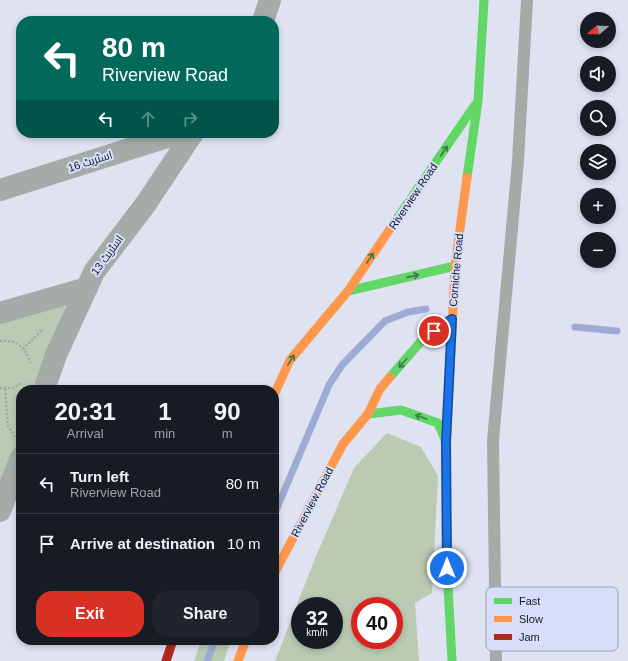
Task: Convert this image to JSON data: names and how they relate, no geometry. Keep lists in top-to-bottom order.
{
  "streets": {
    "street": [
      "اسٹریٹ 16",
      "Riverview Road",
      "اسٹریٹ 13",
      "Corniche Road"
    ]
  },
  "crossings": [
    ["Riverview Road", "Corniche Road"]
  ],
  "legend": ["Fast", "Slow", "Jam"],
  "north": "left",
  "page": {
    "map_buttons": ["+", "−"],
    "turn": ["80 m", "Riverview Road"],
    "eta": [
      "20:31",
      "Arrival",
      "1",
      "min",
      "90",
      "m"
    ],
    "list": [
      {
        "name": "Turn left",
        "note": "Riverview Road",
        "value": "80 m"
      },
      {
        "name": "Arrive at destination",
        "value": "10 m"
      }
    ],
    "buttons": ["Exit", "Share"],
    "speed": "32 km/h",
    "limit": "40"
  }
}
